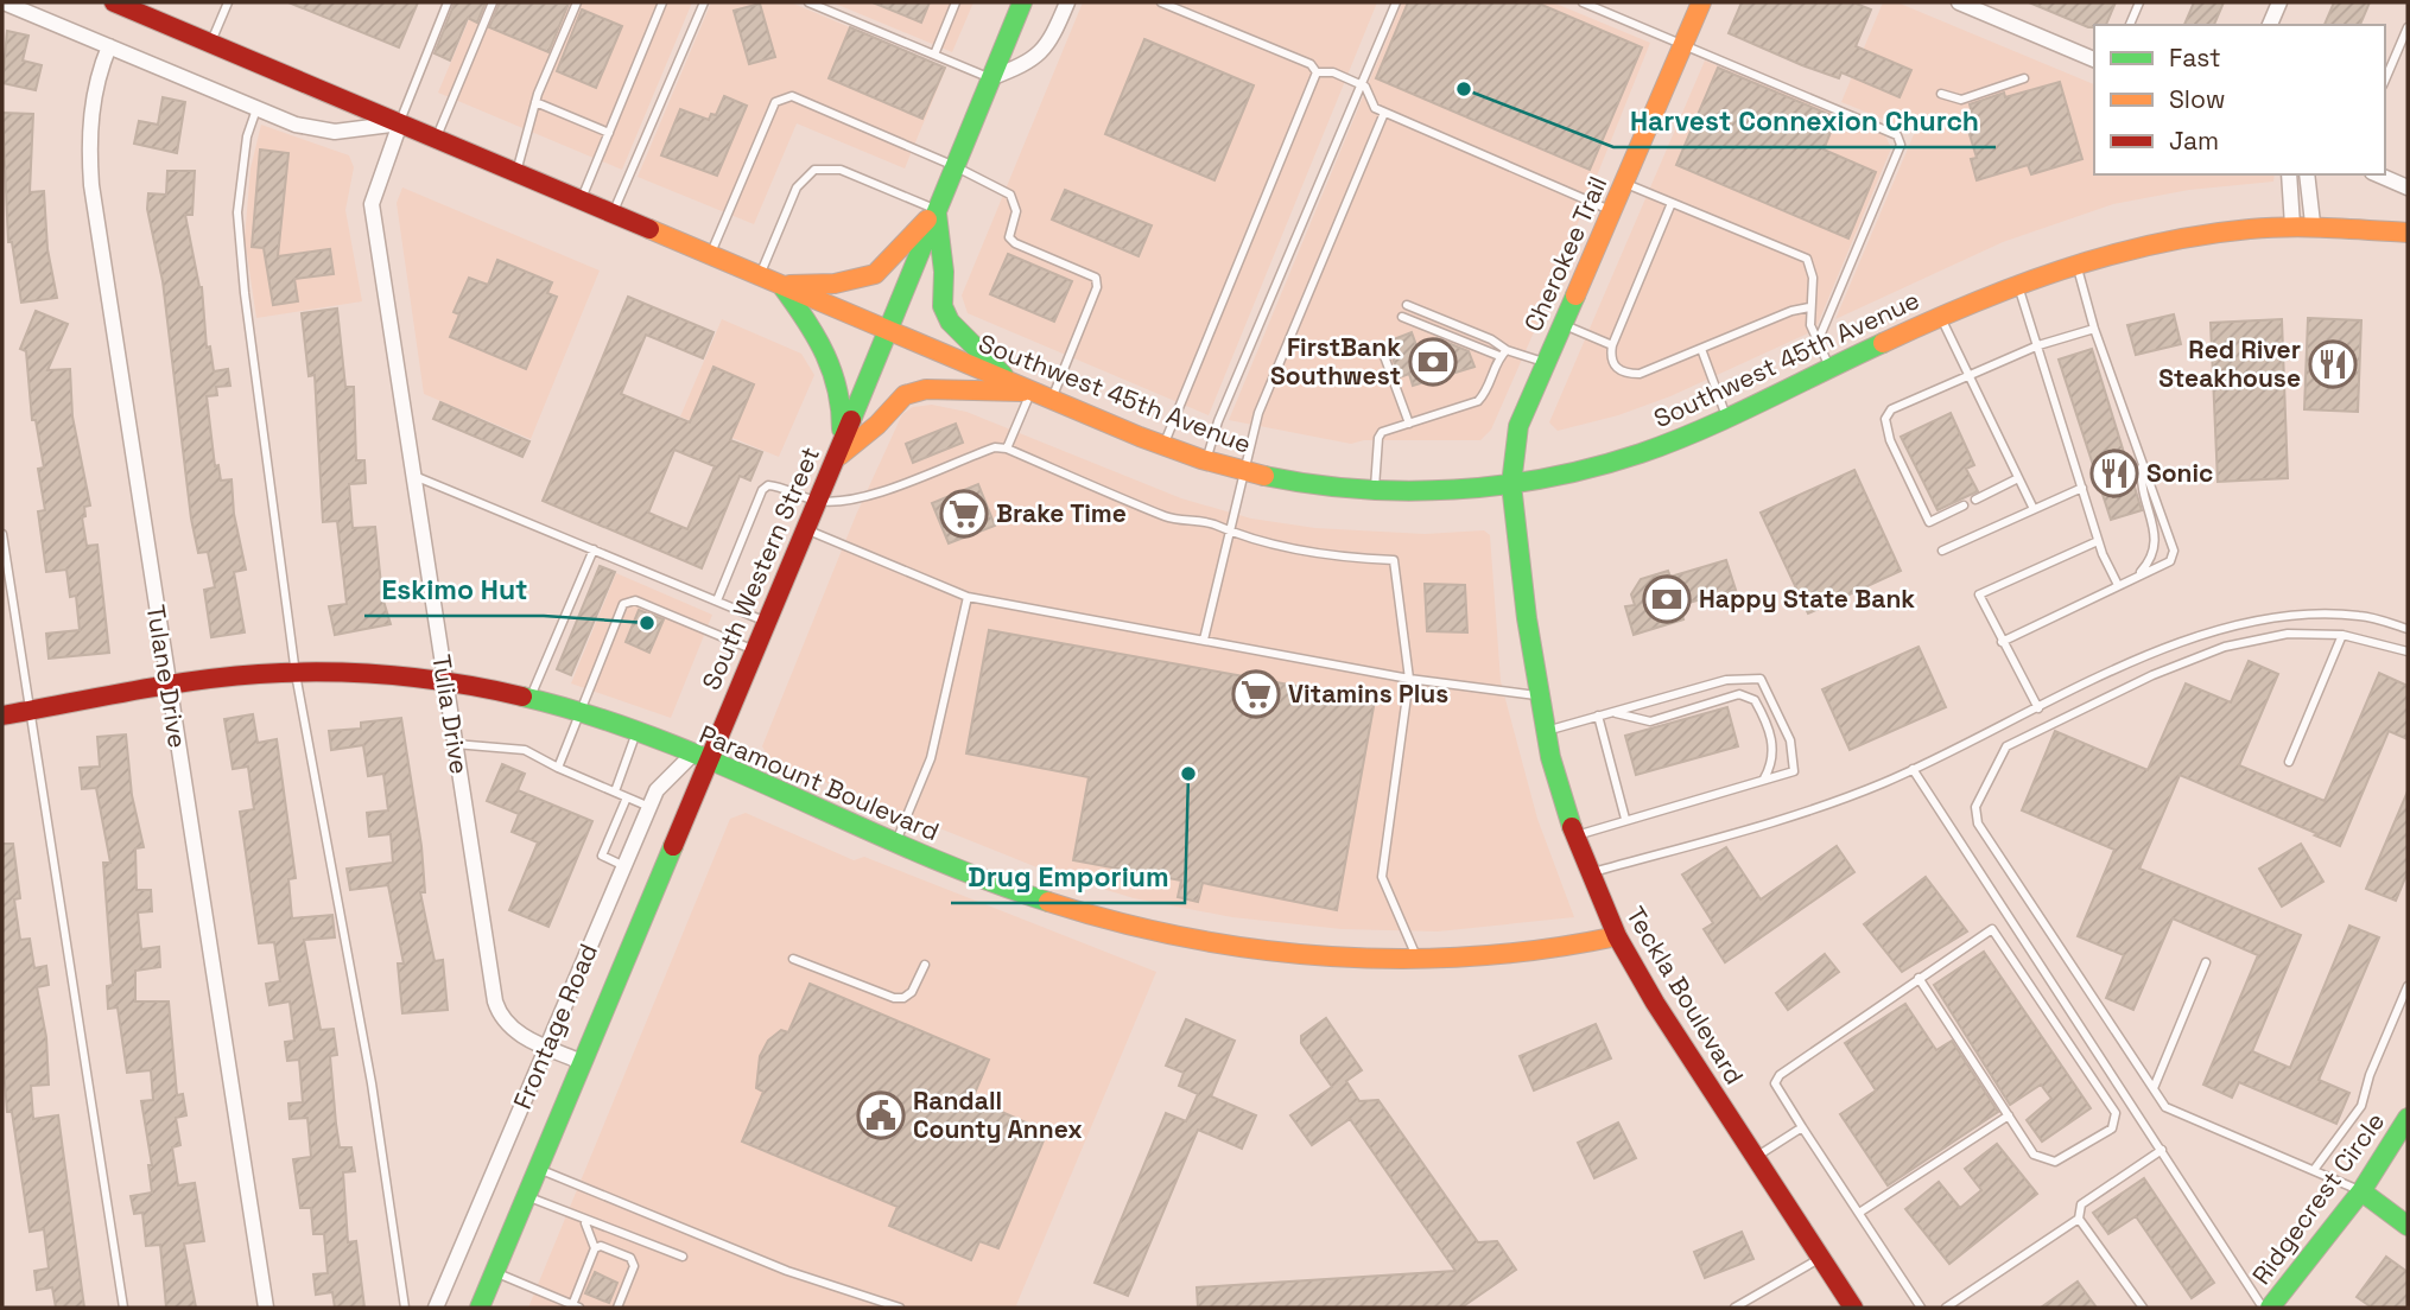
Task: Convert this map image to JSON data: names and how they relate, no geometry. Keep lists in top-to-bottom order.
{
  "streets": {
    "main road": [
      "Cherokee Trail",
      "Southwest 45th Avenue",
      "South Western Street",
      "Paramount Boulevard",
      "Teckla Boulevard",
      "Ridgecrest Circle"
    ],
    "street": ["Tulane Drive", "Tulia Drive", "Frontage Road"]
  },
  "crossings": [
    ["Cherokee Trail", "Southwest 45th Avenue"],
    ["Cherokee Trail", "Teckla Boulevard"],
    ["Southwest 45th Avenue", "South Western Street"],
    ["Southwest 45th Avenue", "Tulia Drive"],
    ["Southwest 45th Avenue", "Teckla Boulevard"],
    ["South Western Street", "Tulia Drive"],
    ["South Western Street", "Paramount Boulevard"],
    ["South Western Street", "Frontage Road"],
    ["Tulane Drive", "Paramount Boulevard"],
    ["Tulia Drive", "Paramount Boulevard"],
    ["Tulia Drive", "Frontage Road"],
    ["Paramount Boulevard", "Teckla Boulevard"],
    ["Paramount Boulevard", "Frontage Road"]
  ],
  "places": {
    "other": ["Harvest Connexion Church", "Eskimo Hut", "Drug Emporium"],
    "bank": ["FirstBank Southwest", "Happy State Bank"],
    "restaurant": ["Red River Steakhouse", "Sonic"],
    "supermarket": ["Brake Time", "Vitamins Plus"],
    "public building": ["Randall County Annex"]
  },
  "legend": ["Fast", "Slow", "Jam"]
}
